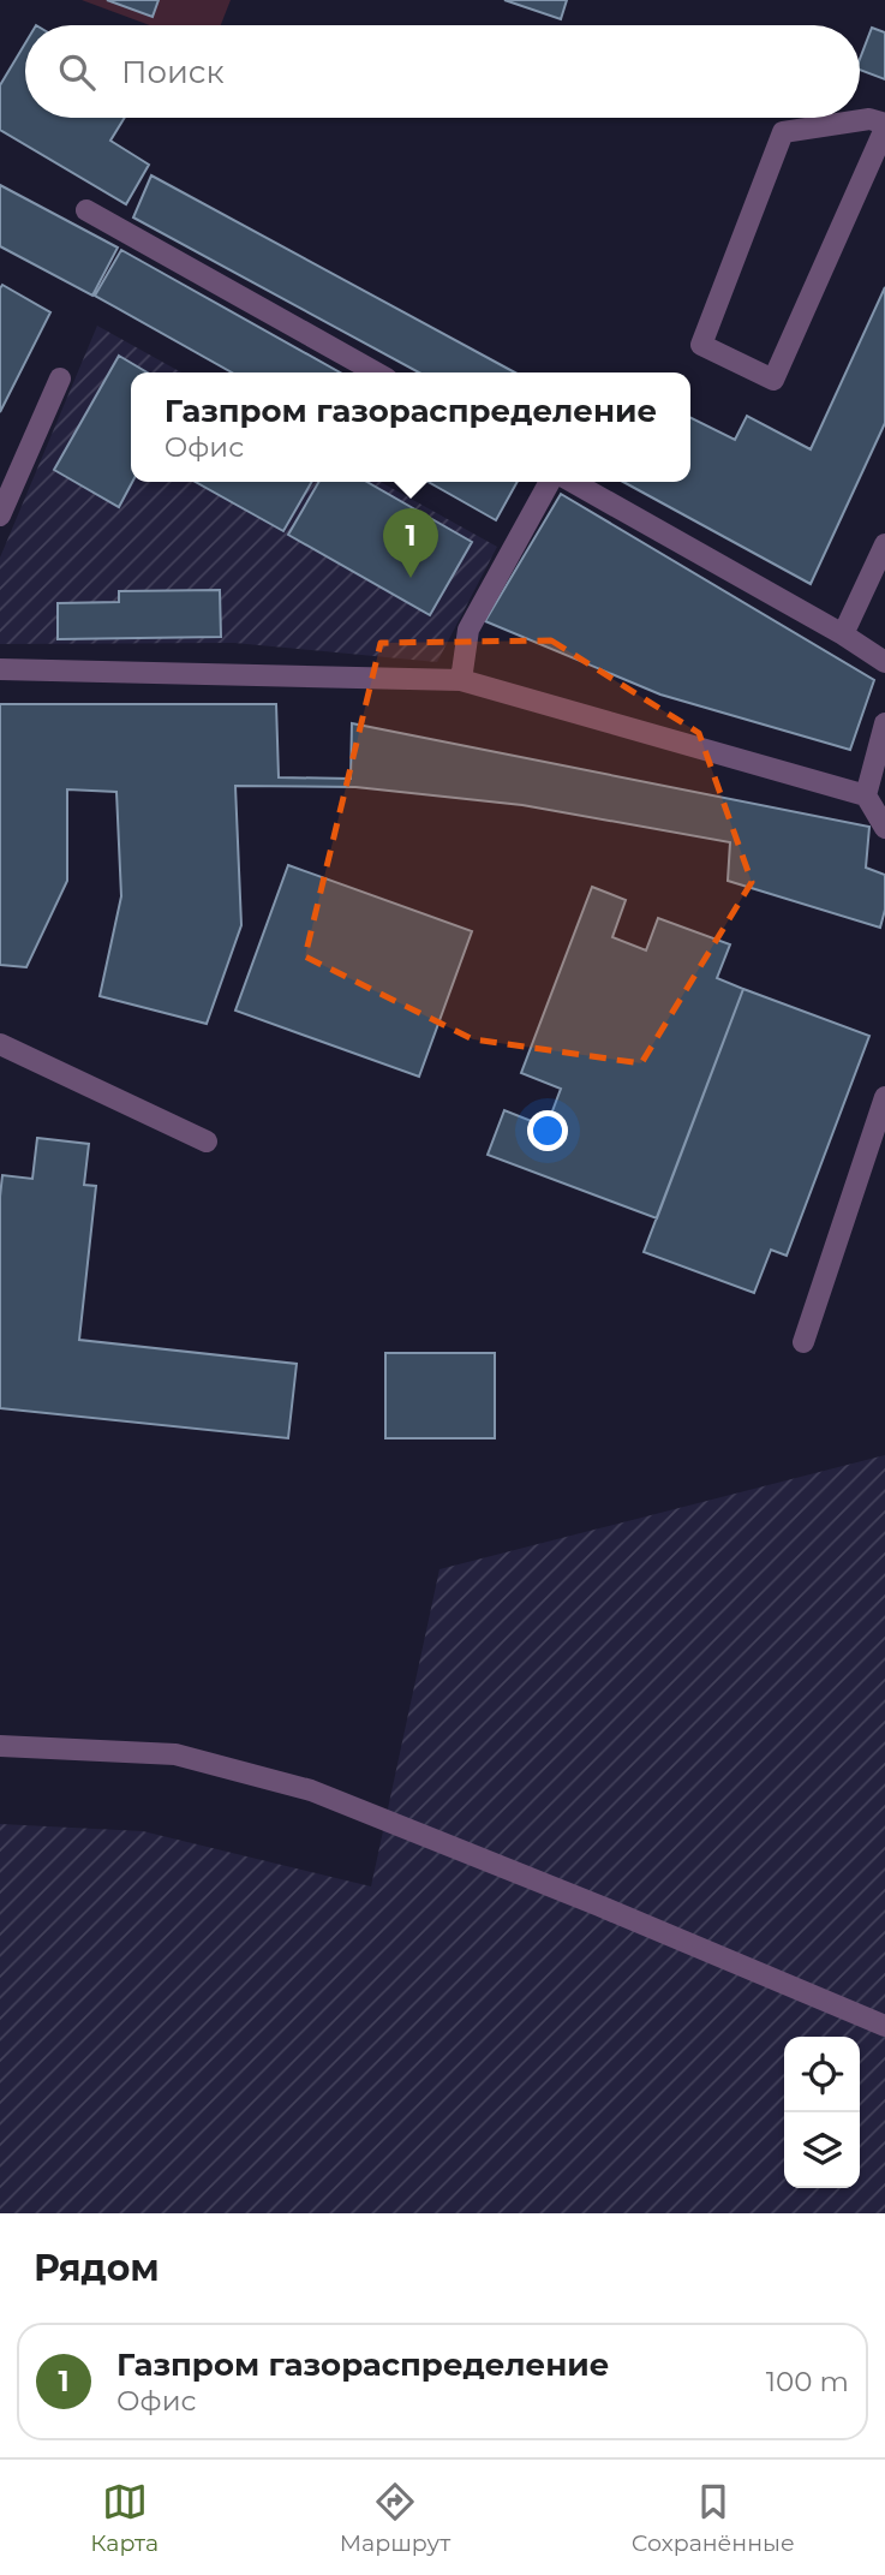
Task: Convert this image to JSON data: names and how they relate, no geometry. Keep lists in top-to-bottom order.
{
  "page": {
    "search": "Поиск",
    "popup": ["Газпром газораспределение", "Офис"],
    "pins": "1",
    "heading": "Рядом",
    "list": [
      {
        "mark": "1",
        "name": "Газпром газораспределение",
        "note": "Офис",
        "value": "100 m"
      }
    ],
    "nav": ["Карта", "Маршрут", "Сохранённые"]
  }
}
